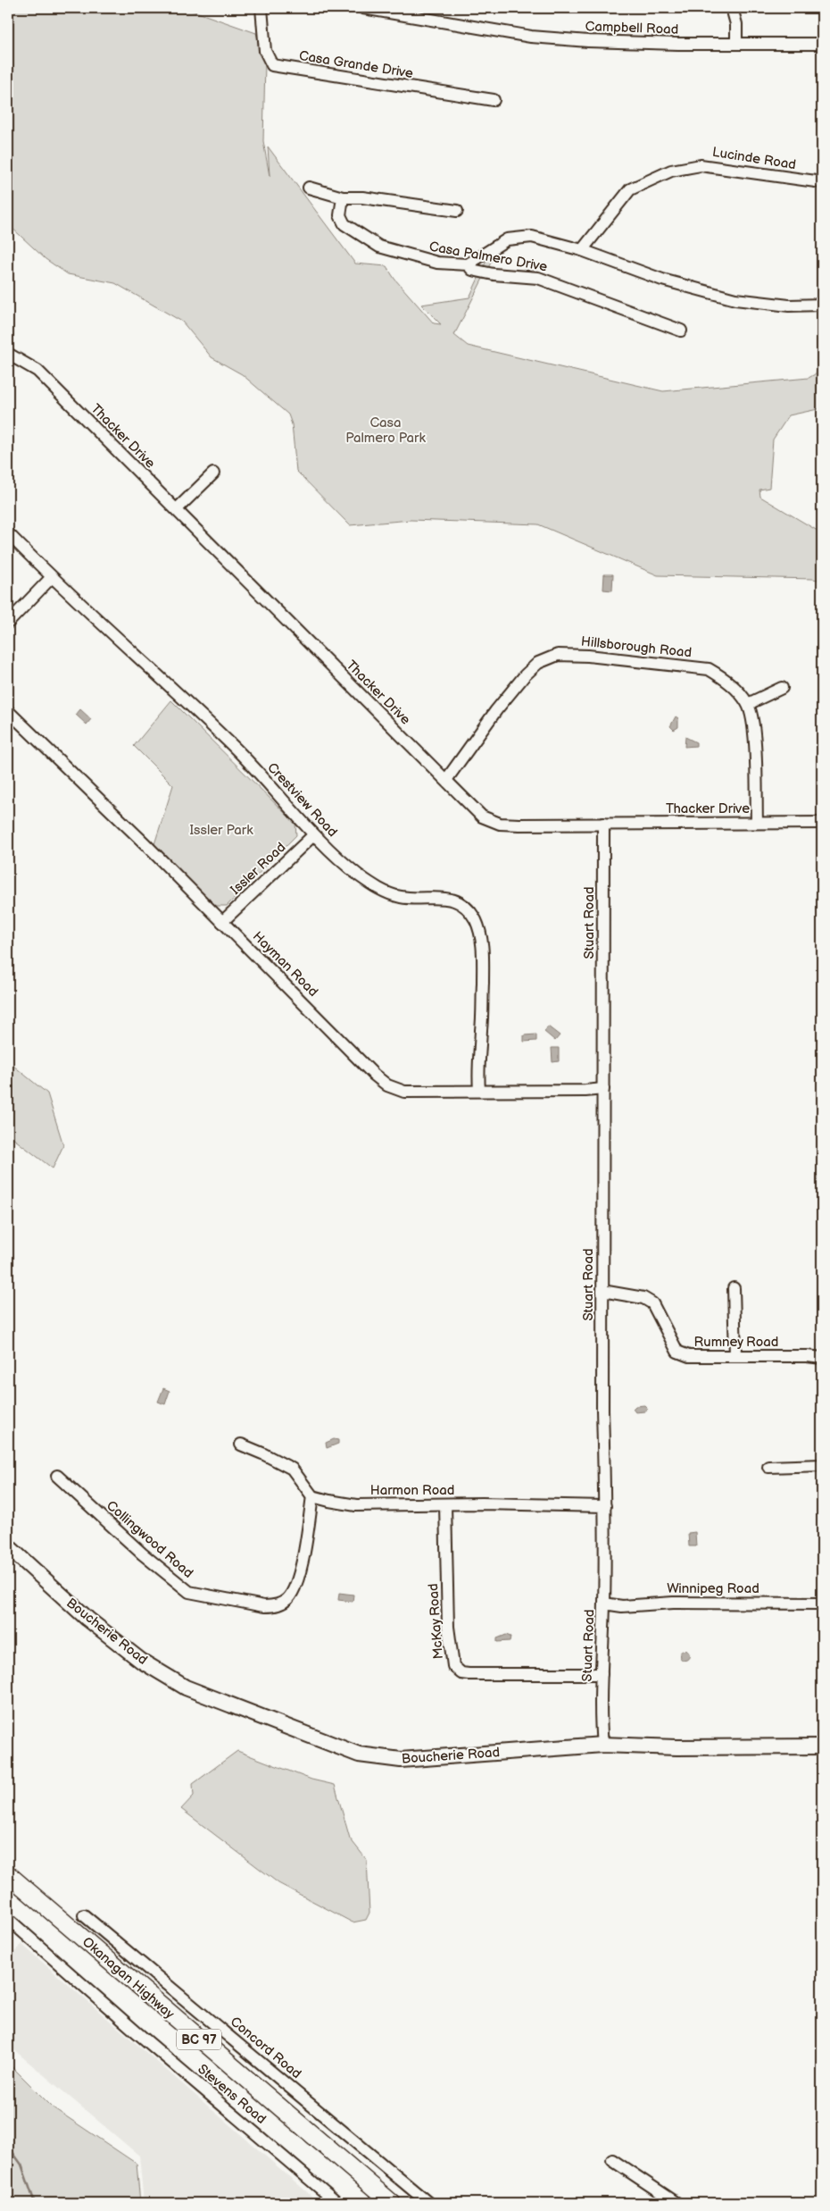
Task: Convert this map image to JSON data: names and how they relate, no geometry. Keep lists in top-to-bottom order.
{
  "streets": {
    "highway": ["Okanagan Highway", "BC 97"],
    "main road": ["Boucherie Road"],
    "street": [
      "Campbell Road",
      "Casa Grande Drive",
      "Lucinde Road",
      "Casa Palmero Drive",
      "Thacker Drive",
      "Hillsborough Road",
      "Crestview Road",
      "Issler Road",
      "Stuart Road",
      "Hayman Road",
      "Rumney Road",
      "Harmon Road",
      "Collingwood Road",
      "Winnipeg Road",
      "McKay Road",
      "Concord Road",
      "Stevens Road"
    ]
  },
  "crossings": [
    ["Lucinde Road", "Casa Palmero Drive"],
    ["Thacker Drive", "Hillsborough Road"],
    ["Thacker Drive", "Stuart Road"],
    ["Crestview Road", "Issler Road"],
    ["Crestview Road", "Hayman Road"],
    ["Issler Road", "Hayman Road"],
    ["Stuart Road", "Hayman Road"],
    ["Stuart Road", "Rumney Road"],
    ["Stuart Road", "Harmon Road"],
    ["Stuart Road", "Winnipeg Road"],
    ["Stuart Road", "McKay Road"],
    ["Stuart Road", "Boucherie Road"],
    ["Harmon Road", "Collingwood Road"],
    ["Harmon Road", "McKay Road"]
  ],
  "parks": ["Casa Palmero Park", "Issler Park"]
}
